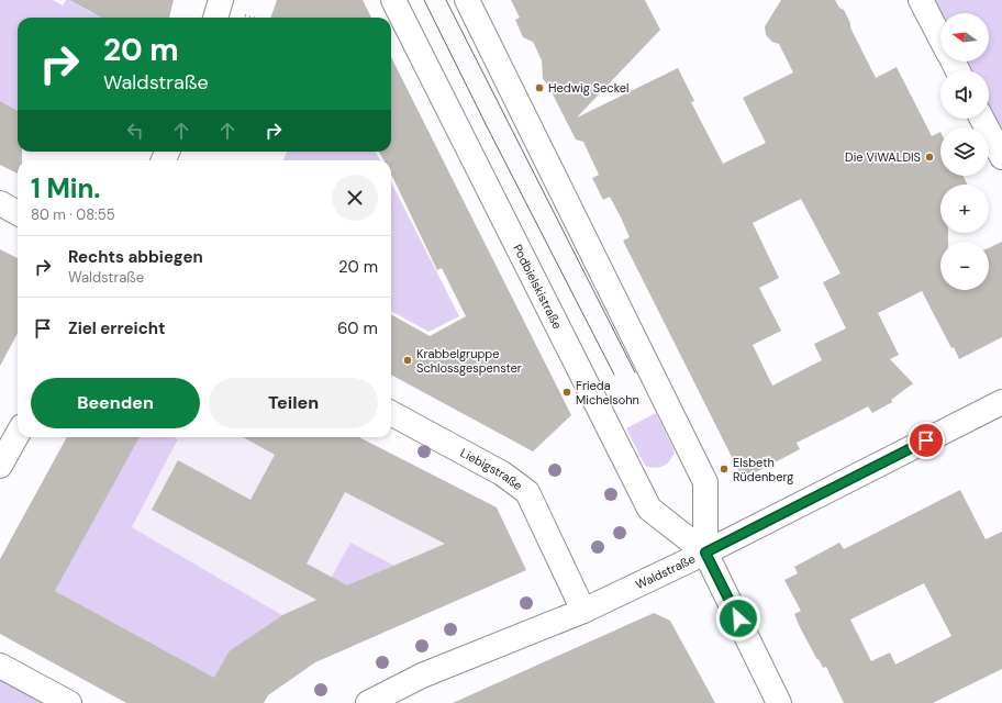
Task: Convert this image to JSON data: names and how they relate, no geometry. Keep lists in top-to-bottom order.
{
  "streets": {
    "main road": ["Podbielskistraße", "Liebigstraße", "Waldstraße"]
  },
  "crossings": [
    ["Podbielskistraße", "Waldstraße"],
    ["Liebigstraße", "Waldstraße"]
  ],
  "places": [
    "Hedwig Seckel",
    "Die ViWALDIS",
    "Krabbelgruppe Schlossgespenster",
    "Frieda Michelsohn",
    "Elsbeth Rüdenberg"
  ],
  "north": "left",
  "page": {
    "map_buttons": ["+", "−"],
    "turn": ["20 m", "Waldstraße"],
    "heading": ["1 Min.", "80 m · 08:55"],
    "list": [
      {
        "name": "Rechts abbiegen",
        "note": "Waldstraße",
        "value": "20 m"
      },
      {
        "name": "Ziel erreicht",
        "value": "60 m"
      }
    ],
    "buttons": ["Beenden", "Teilen"]
  }
}
